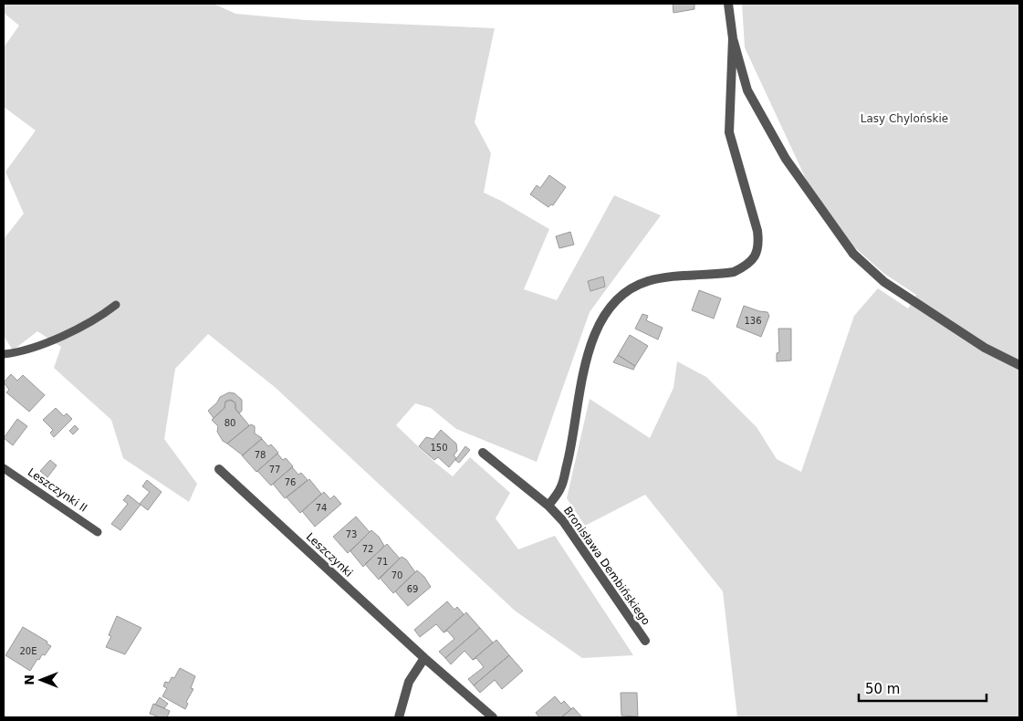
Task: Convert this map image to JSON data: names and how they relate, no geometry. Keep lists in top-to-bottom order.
{
  "streets": {
    "street": ["Leszczynki", "Bronisława Dembińskiego"],
    "lane": ["Leszczynki II"]
  },
  "parks": ["Lasy Chylońskie"],
  "house_numbers": [
    "136",
    "80",
    "150",
    "78",
    "77",
    "76",
    "74",
    "73",
    "72",
    "71",
    "70",
    "69",
    "20E"
  ],
  "scale_bar": "50 m",
  "north": "left"
}
